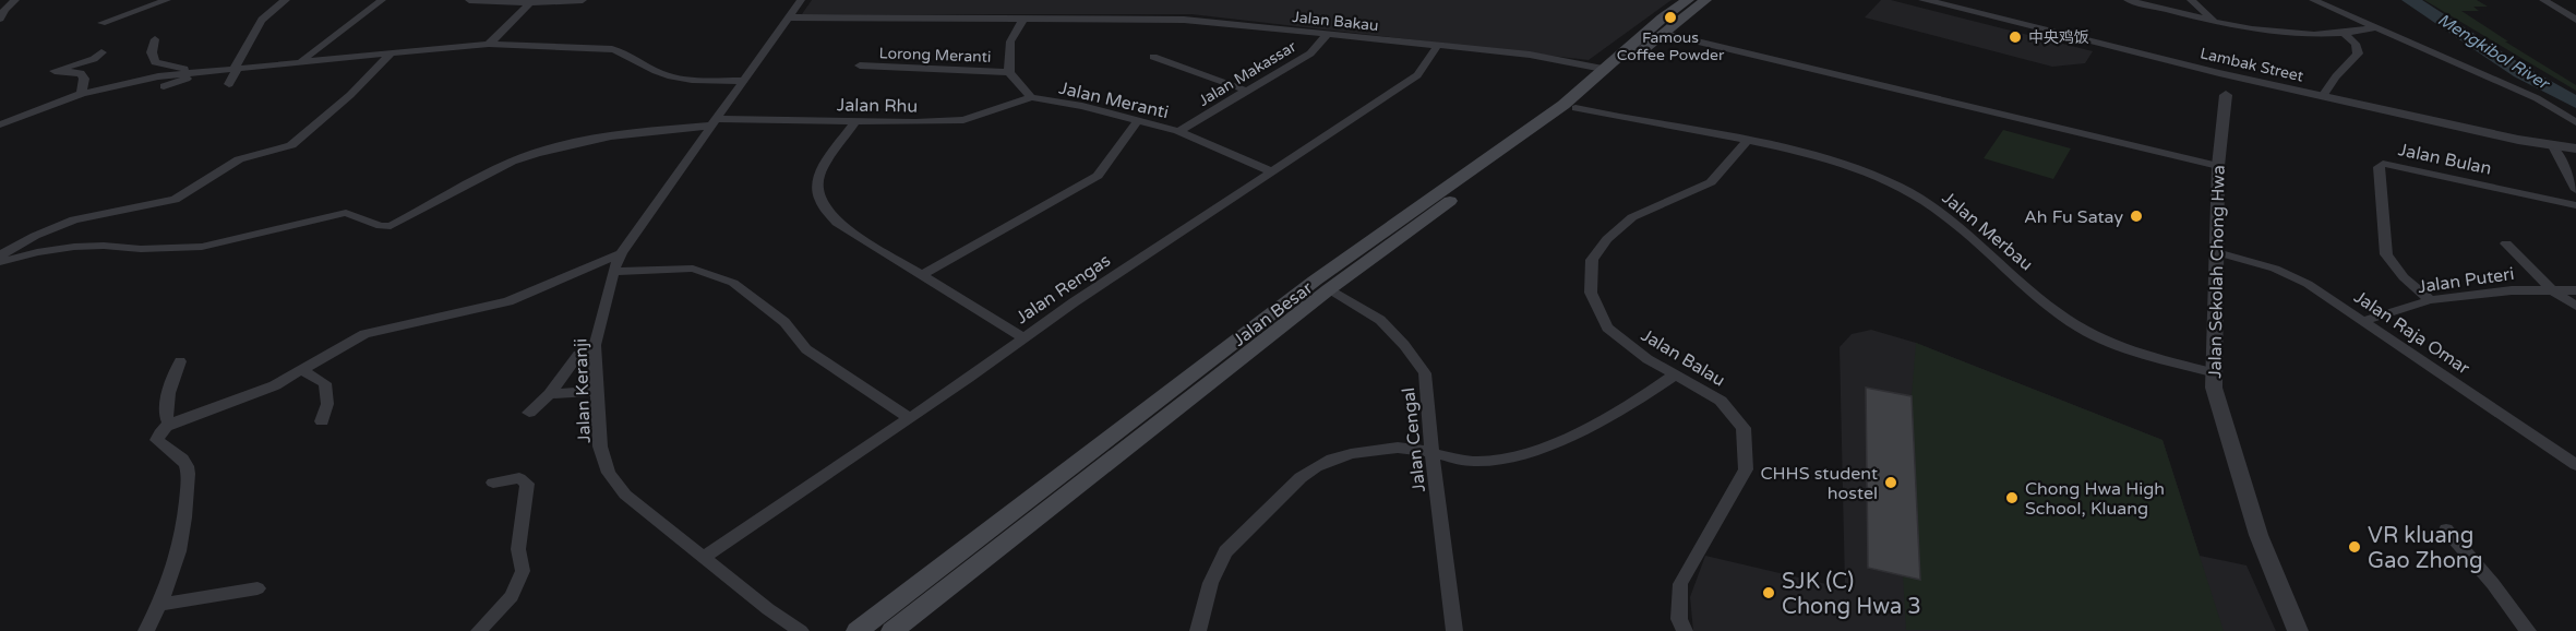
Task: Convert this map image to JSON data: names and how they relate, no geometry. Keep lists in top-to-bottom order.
{
  "streets": {
    "main road": ["Jalan Besar"],
    "street": [
      "Jalan Bakau",
      "Lorong Meranti",
      "Lambak Street",
      "Jalan Makassar",
      "Jalan Meranti",
      "Jalan Rhu",
      "Jalan Bulan",
      "Jalan Merbau",
      "Jalan Sekolah Chong Hwa",
      "Jalan Puteri",
      "Jalan Rengas",
      "Jalan Raja Omar",
      "Jalan Balau",
      "Jalan Keranji",
      "Jalan Cengal"
    ]
  },
  "crossings": [
    ["Jalan Bakau", "Jalan Makassar"],
    ["Jalan Bakau", "Jalan Rengas"],
    ["Jalan Bakau", "Jalan Besar"],
    ["Jalan Bakau", "Jalan Keranji"],
    ["Lorong Meranti", "Jalan Meranti"],
    ["Lambak Street", "Jalan Sekolah Chong Hwa"],
    ["Jalan Makassar", "Jalan Meranti"],
    ["Jalan Meranti", "Jalan Rhu"],
    ["Jalan Meranti", "Jalan Rengas"],
    ["Jalan Rhu", "Jalan Keranji"],
    ["Jalan Bulan", "Jalan Puteri"],
    ["Jalan Merbau", "Jalan Sekolah Chong Hwa"],
    ["Jalan Merbau", "Jalan Besar"],
    ["Jalan Merbau", "Jalan Balau"],
    ["Jalan Sekolah Chong Hwa", "Jalan Raja Omar"],
    ["Jalan Puteri", "Jalan Raja Omar"],
    ["Jalan Rengas", "Jalan Keranji"],
    ["Jalan Besar", "Jalan Cengal"]
  ],
  "water": ["Mengkibol River"],
  "places": [
    "Famous Coffee Powder",
    "中央鸡饭",
    "Ah Fu Satay",
    "CHHS student hostel",
    "Chong Hwa High School, Kluang",
    "VR kluang Gao Zhong",
    "SJK (C) Chong Hwa 3"
  ]
}
